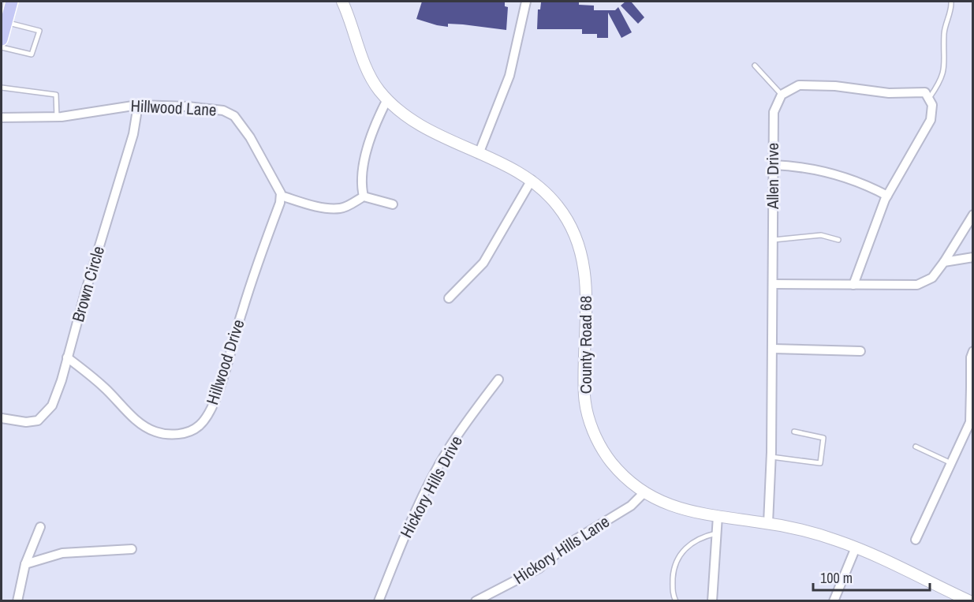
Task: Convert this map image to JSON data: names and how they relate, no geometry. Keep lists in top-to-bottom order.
{
  "streets": {
    "street": [
      "Hillwood Lane",
      "Allen Drive",
      "Brown Circle",
      "County Road 68",
      "Hillwood Drive",
      "Hickory Hills Drive",
      "Hickory Hills Lane"
    ]
  },
  "crossings": [
    ["Hillwood Lane", "Brown Circle"],
    ["Hillwood Lane", "Hillwood Drive"],
    ["Allen Drive", "County Road 68"],
    ["Brown Circle", "Hillwood Drive"],
    ["County Road 68", "Hickory Hills Lane"]
  ],
  "scale_bar": "100 m"
}
